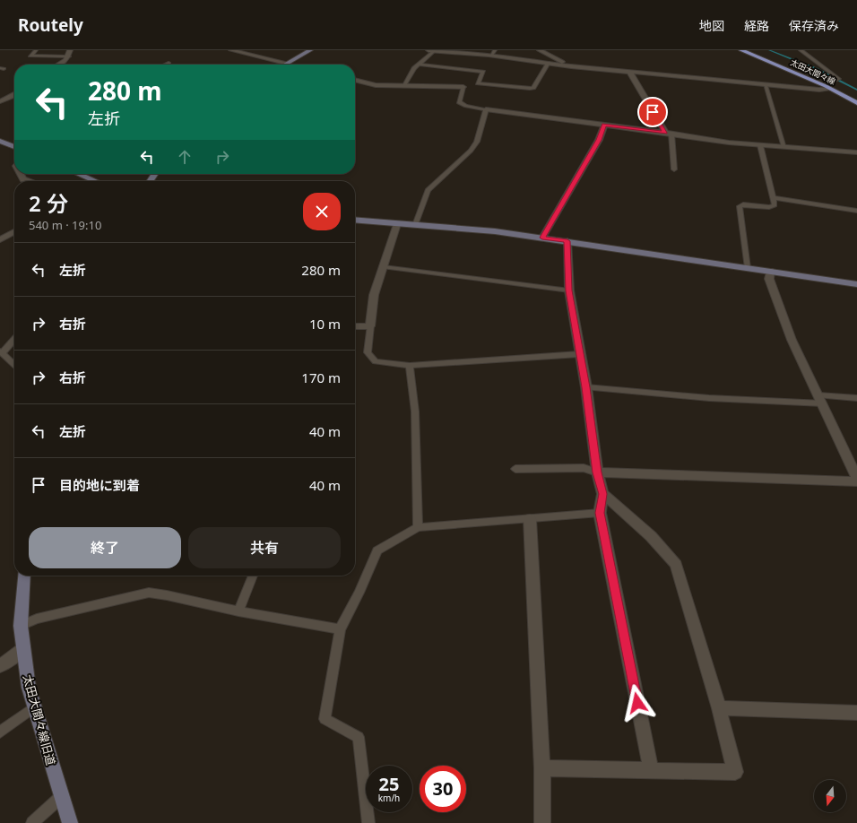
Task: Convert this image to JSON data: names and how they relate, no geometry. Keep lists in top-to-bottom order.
{
  "streets": {
    "main road": ["太田大間々線"],
    "street": ["太田大間々線旧道"]
  },
  "north": "bottom",
  "page": {
    "header": "Routely",
    "nav": ["地図", "経路", "保存済み"],
    "turn": ["280 m", "左折"],
    "heading": ["2 分", "540 m · 19:10"],
    "list": [
      {
        "name": "左折",
        "value": "280 m"
      },
      {
        "name": "右折",
        "value": "10 m"
      },
      {
        "name": "右折",
        "value": "170 m"
      },
      {
        "name": "左折",
        "value": "40 m"
      },
      {
        "name": "目的地に到着",
        "value": "40 m"
      }
    ],
    "buttons": ["終了", "共有"],
    "speed": "25 km/h",
    "limit": "30"
  }
}
